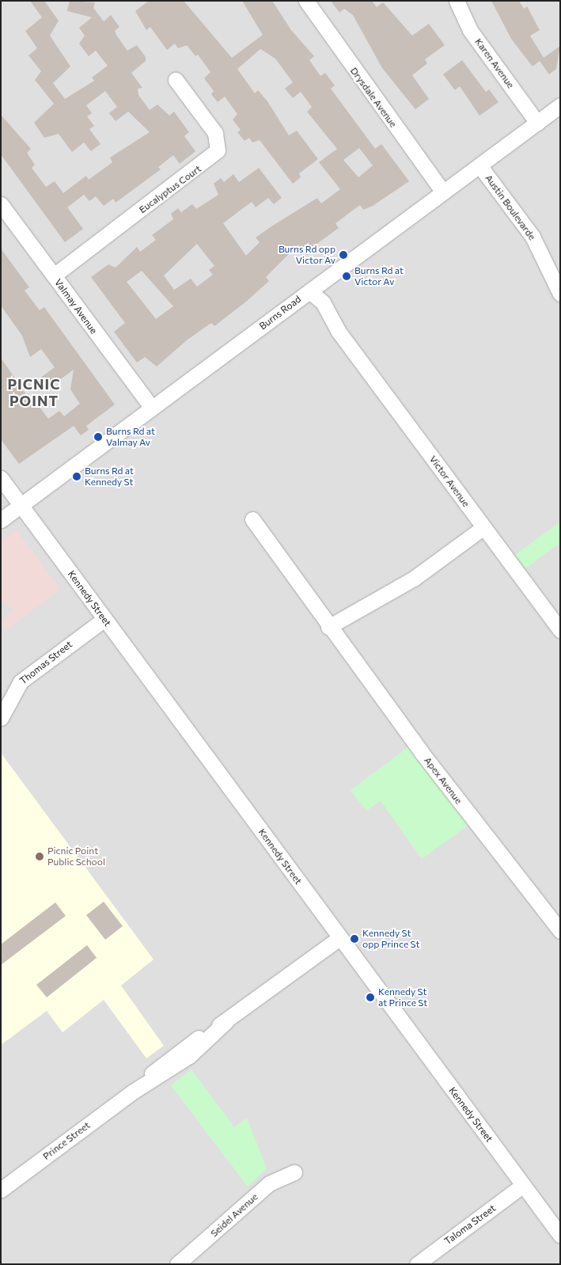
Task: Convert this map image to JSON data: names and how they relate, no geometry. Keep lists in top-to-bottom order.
{
  "streets": {
    "street": [
      "Karen Avenue",
      "Drysdale Avenue",
      "Eucalyptus Court",
      "Austin Boulevarde",
      "Valmay Avenue",
      "Burns Road",
      "Victor Avenue",
      "Kennedy Street",
      "Thomas Street",
      "Apex Avenue",
      "Prince Street",
      "Seidel Avenue",
      "Taloma Street"
    ]
  },
  "crossings": [
    ["Karen Avenue", "Burns Road"],
    ["Drysdale Avenue", "Burns Road"],
    ["Eucalyptus Court", "Valmay Avenue"],
    ["Austin Boulevarde", "Burns Road"],
    ["Valmay Avenue", "Burns Road"],
    ["Burns Road", "Victor Avenue"],
    ["Burns Road", "Kennedy Street"],
    ["Kennedy Street", "Thomas Street"],
    ["Kennedy Street", "Prince Street"],
    ["Kennedy Street", "Taloma Street"]
  ],
  "districts": ["PICNIC POINT"],
  "places": [
    "Burns Rd opp Victor Av",
    "Burns Rd at Victor Av",
    "Burns Rd at Valmay Av",
    "Burns Rd at Kennedy St",
    "Picnic Point Public School",
    "Kennedy St opp Prince St",
    "Kennedy St at Prince St"
  ]
}
